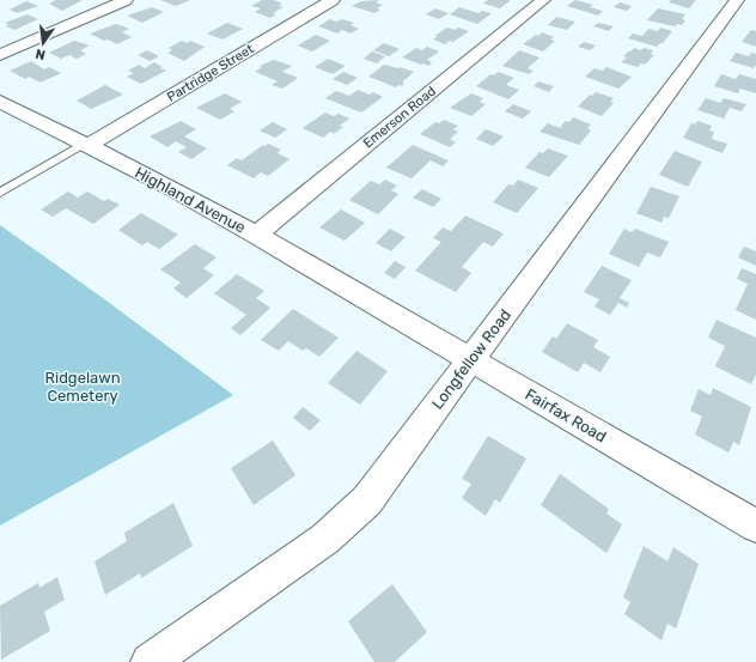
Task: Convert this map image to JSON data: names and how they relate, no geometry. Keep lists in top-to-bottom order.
{
  "streets": {
    "street": [
      "Partridge Street",
      "Emerson Road",
      "Highland Avenue",
      "Longfellow Road",
      "Fairfax Road"
    ]
  },
  "crossings": [
    ["Partridge Street", "Highland Avenue"],
    ["Emerson Road", "Highland Avenue"],
    ["Highland Avenue", "Fairfax Road"],
    ["Longfellow Road", "Fairfax Road"]
  ],
  "parks": ["Ridgelawn Cemetery"],
  "north": "bottom"
}
